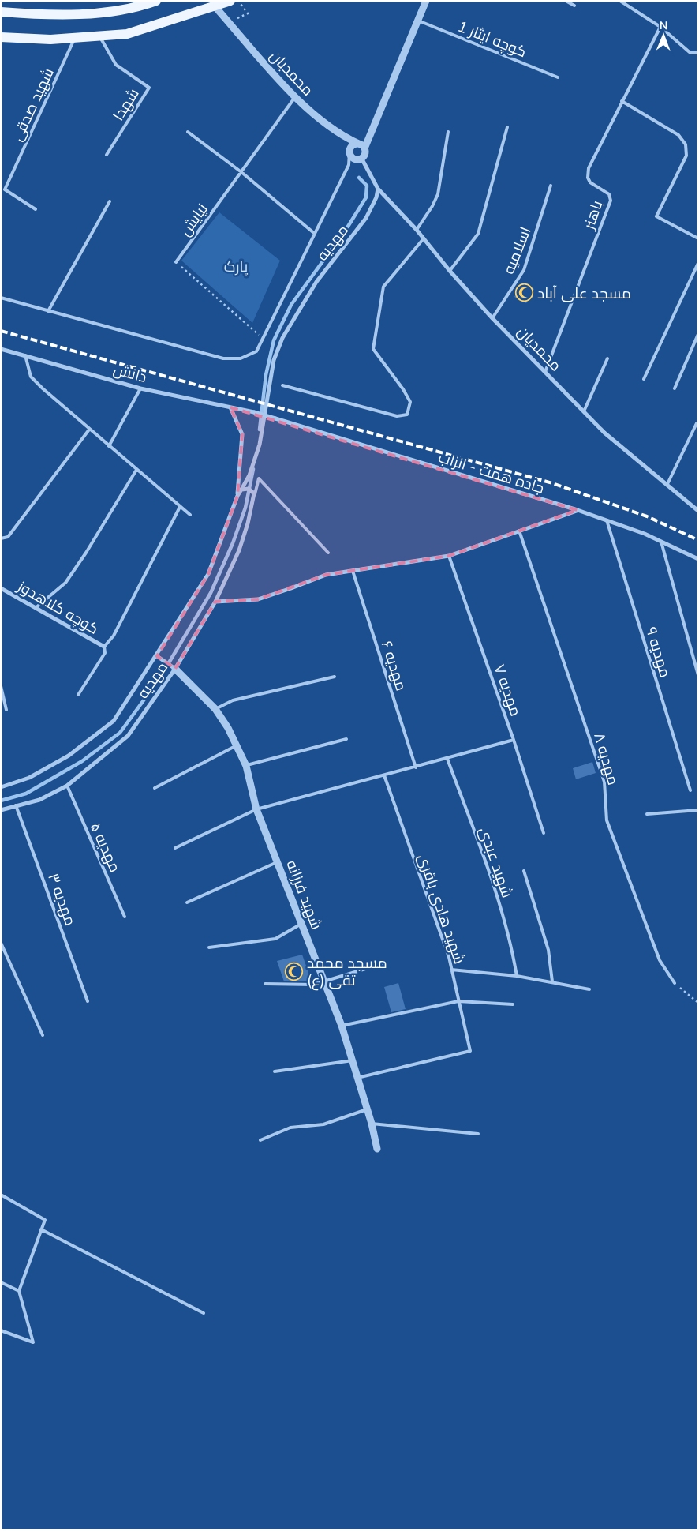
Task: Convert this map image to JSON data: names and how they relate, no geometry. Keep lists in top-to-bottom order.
{
  "streets": {
    "street": [
      "محمدیان",
      "مهدیه",
      "دانش",
      "جاده همت - انزاب",
      "کوچه کلاهدوز",
      "شهید فرزانه"
    ],
    "lane": [
      "کوچه ایثار 1",
      "شهید صدقی",
      "شهدا",
      "باهنر",
      "نیایش",
      "اسلاميه",
      "مهدیه ۹",
      "مهدیه ۶",
      "مهدیه ۷",
      "مهدیه ۸",
      "مهدیه ۵",
      "شهید عبدی",
      "مهدیه ۳",
      "شهید هادی باقری"
    ]
  },
  "crossings": [
    ["محمدیان", "باهنر"],
    ["محمدیان", "نیایش"],
    ["محمدیان", "مهدیه"],
    ["محمدیان", "اسلاميه"],
    ["مهدیه", "مهدیه ۵"],
    ["مهدیه", "شهید فرزانه"],
    ["مهدیه", "مهدیه ۳"],
    ["دانش", "جاده همت - انزاب"],
    ["جاده همت - انزاب", "مهدیه ۹"],
    ["شهید فرزانه", "شهید هادی باقری"]
  ],
  "parks": ["پارک"],
  "places": {
    "mosque": ["مسجد علی آباد", "مسجد محمد تقی (ع)"]
  },
  "north": "top"
}
